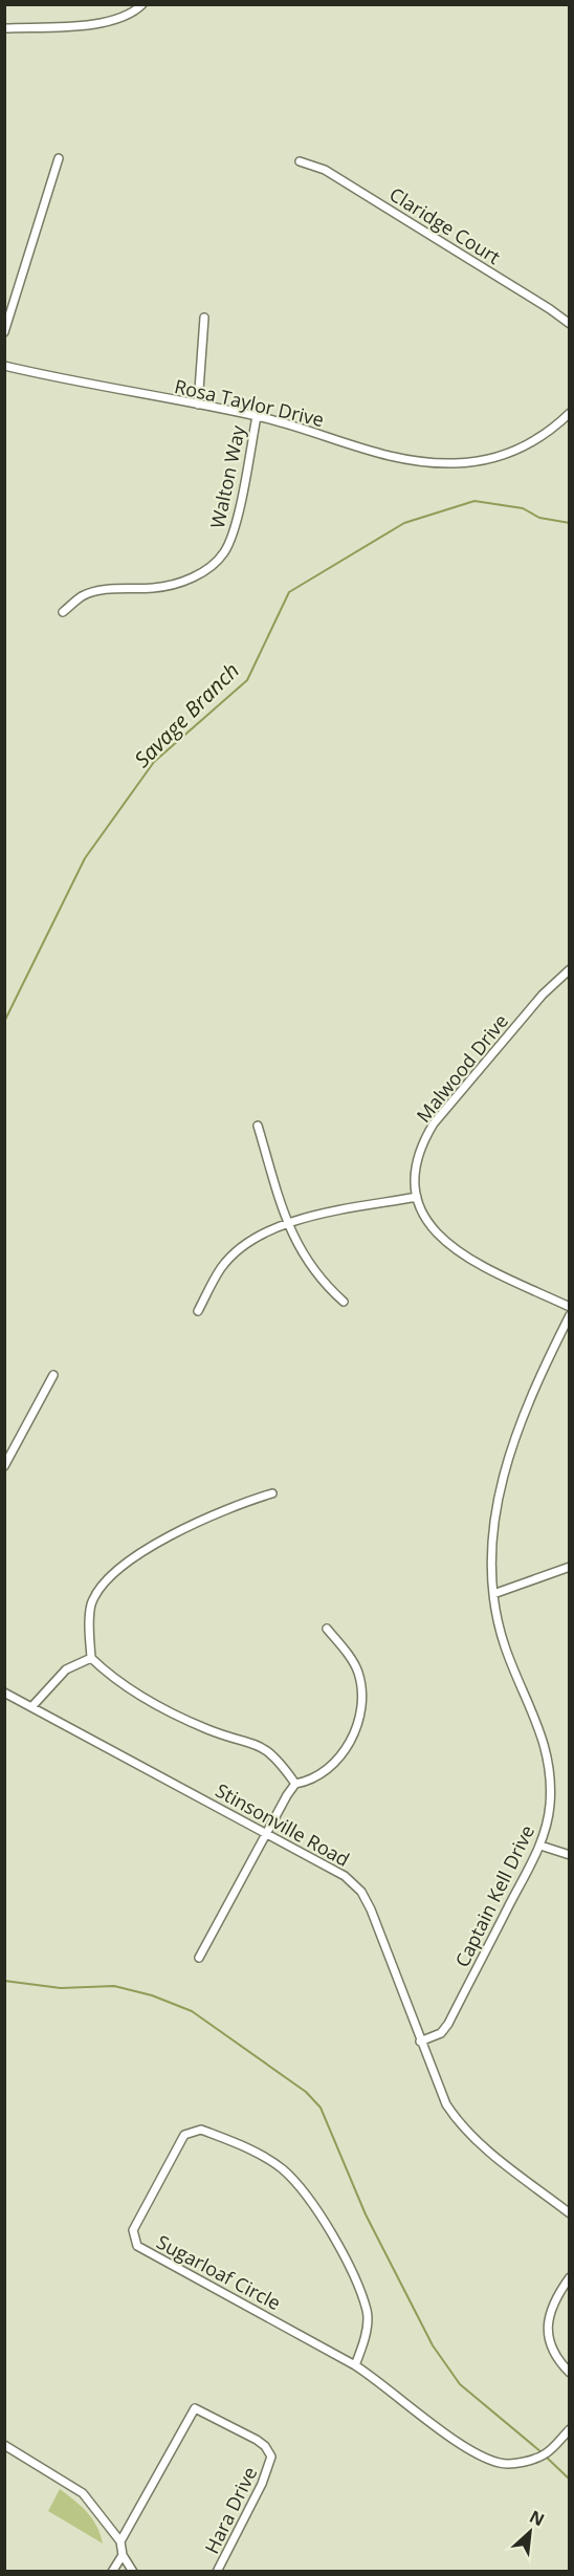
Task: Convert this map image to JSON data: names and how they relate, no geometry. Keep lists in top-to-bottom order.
{
  "streets": {
    "street": [
      "Claridge Court",
      "Rosa Taylor Drive",
      "Walton Way",
      "Malwood Drive",
      "Stinsonville Road",
      "Captain Kell Drive",
      "Sugarloaf Circle",
      "Hara Drive"
    ]
  },
  "crossings": [
    ["Rosa Taylor Drive", "Walton Way"],
    ["Stinsonville Road", "Captain Kell Drive"]
  ],
  "water": ["Savage Branch"],
  "north": "top right"
}
